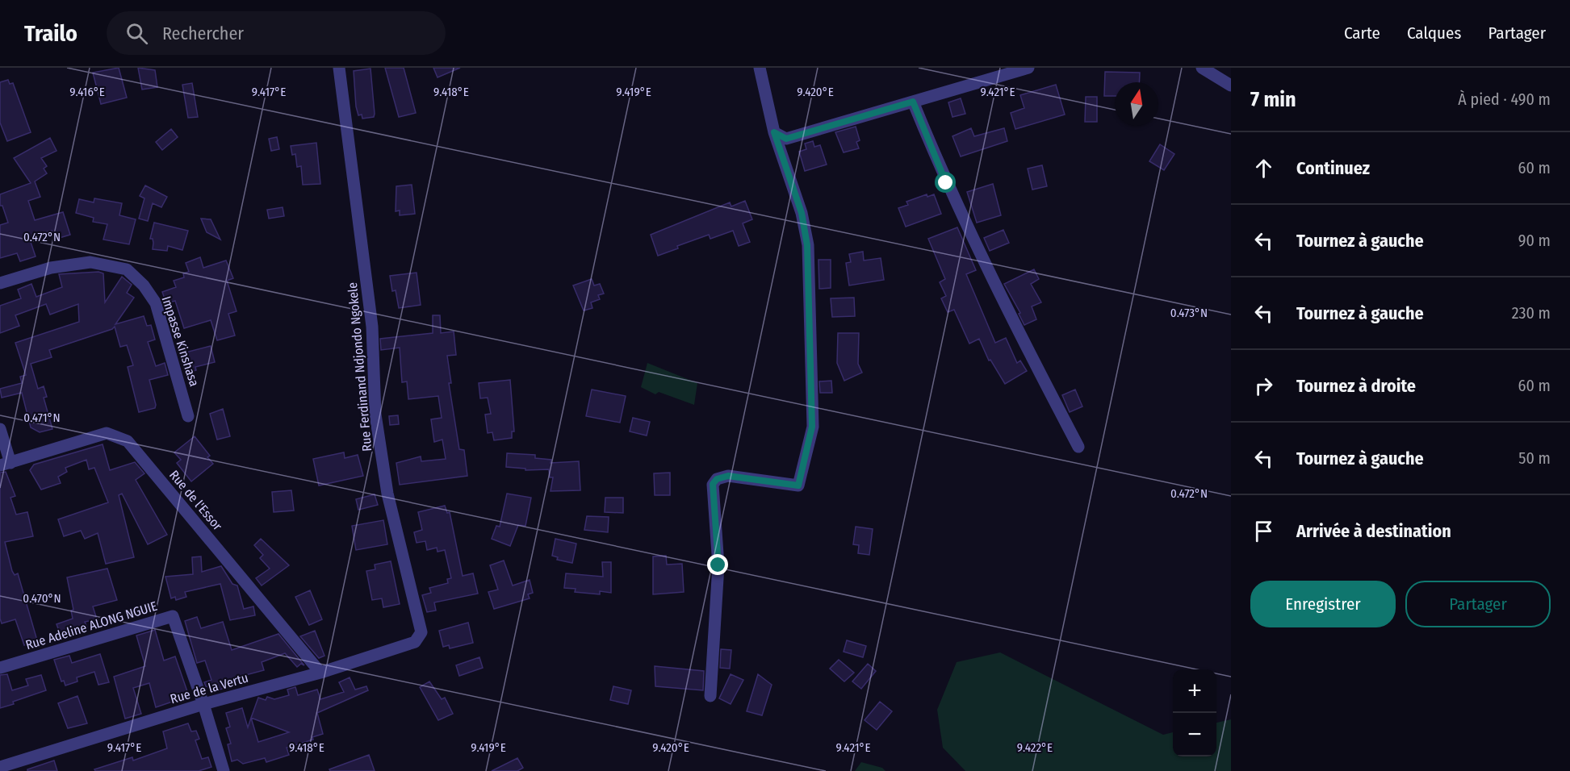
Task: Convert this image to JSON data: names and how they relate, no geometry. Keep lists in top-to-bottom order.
{
  "streets": {
    "street": [
      "Impasse Kinshasa",
      "Rue Ferdinand Ndjondo Ngokele",
      "Rue de l'Essor",
      "Rue Adeline ALONG NGUIE",
      "Rue de la Vertu"
    ]
  },
  "crossings": [
    ["Rue Ferdinand Ndjondo Ngokele", "Rue de la Vertu"],
    ["Rue de l'Essor", "Rue de la Vertu"],
    ["Rue Adeline ALONG NGUIE", "Rue de la Vertu"]
  ],
  "north": "top",
  "page": {
    "header": "Trailo",
    "search": "Rechercher",
    "nav": ["Carte", "Calques", "Partager"],
    "heading": ["7 min", "À pied · 490 m"],
    "list": [
      ["Continuez", "60 m"],
      ["Tournez à gauche", "90 m"],
      ["Tournez à gauche", "230 m"],
      ["Tournez à droite", "60 m"],
      ["Tournez à gauche", "50 m"],
      "Arrivée à destination"
    ],
    "buttons": ["Enregistrer", "Partager"],
    "map_buttons": ["+", "−"]
  },
  "coordinates": [
    "9.416°E",
    "9.417°E",
    "9.418°E",
    "9.419°E",
    "9.420°E",
    "9.421°E",
    "0.472°N",
    "0.473°N",
    "0.471°N",
    "0.470°N",
    "9.422°E"
  ]
}
